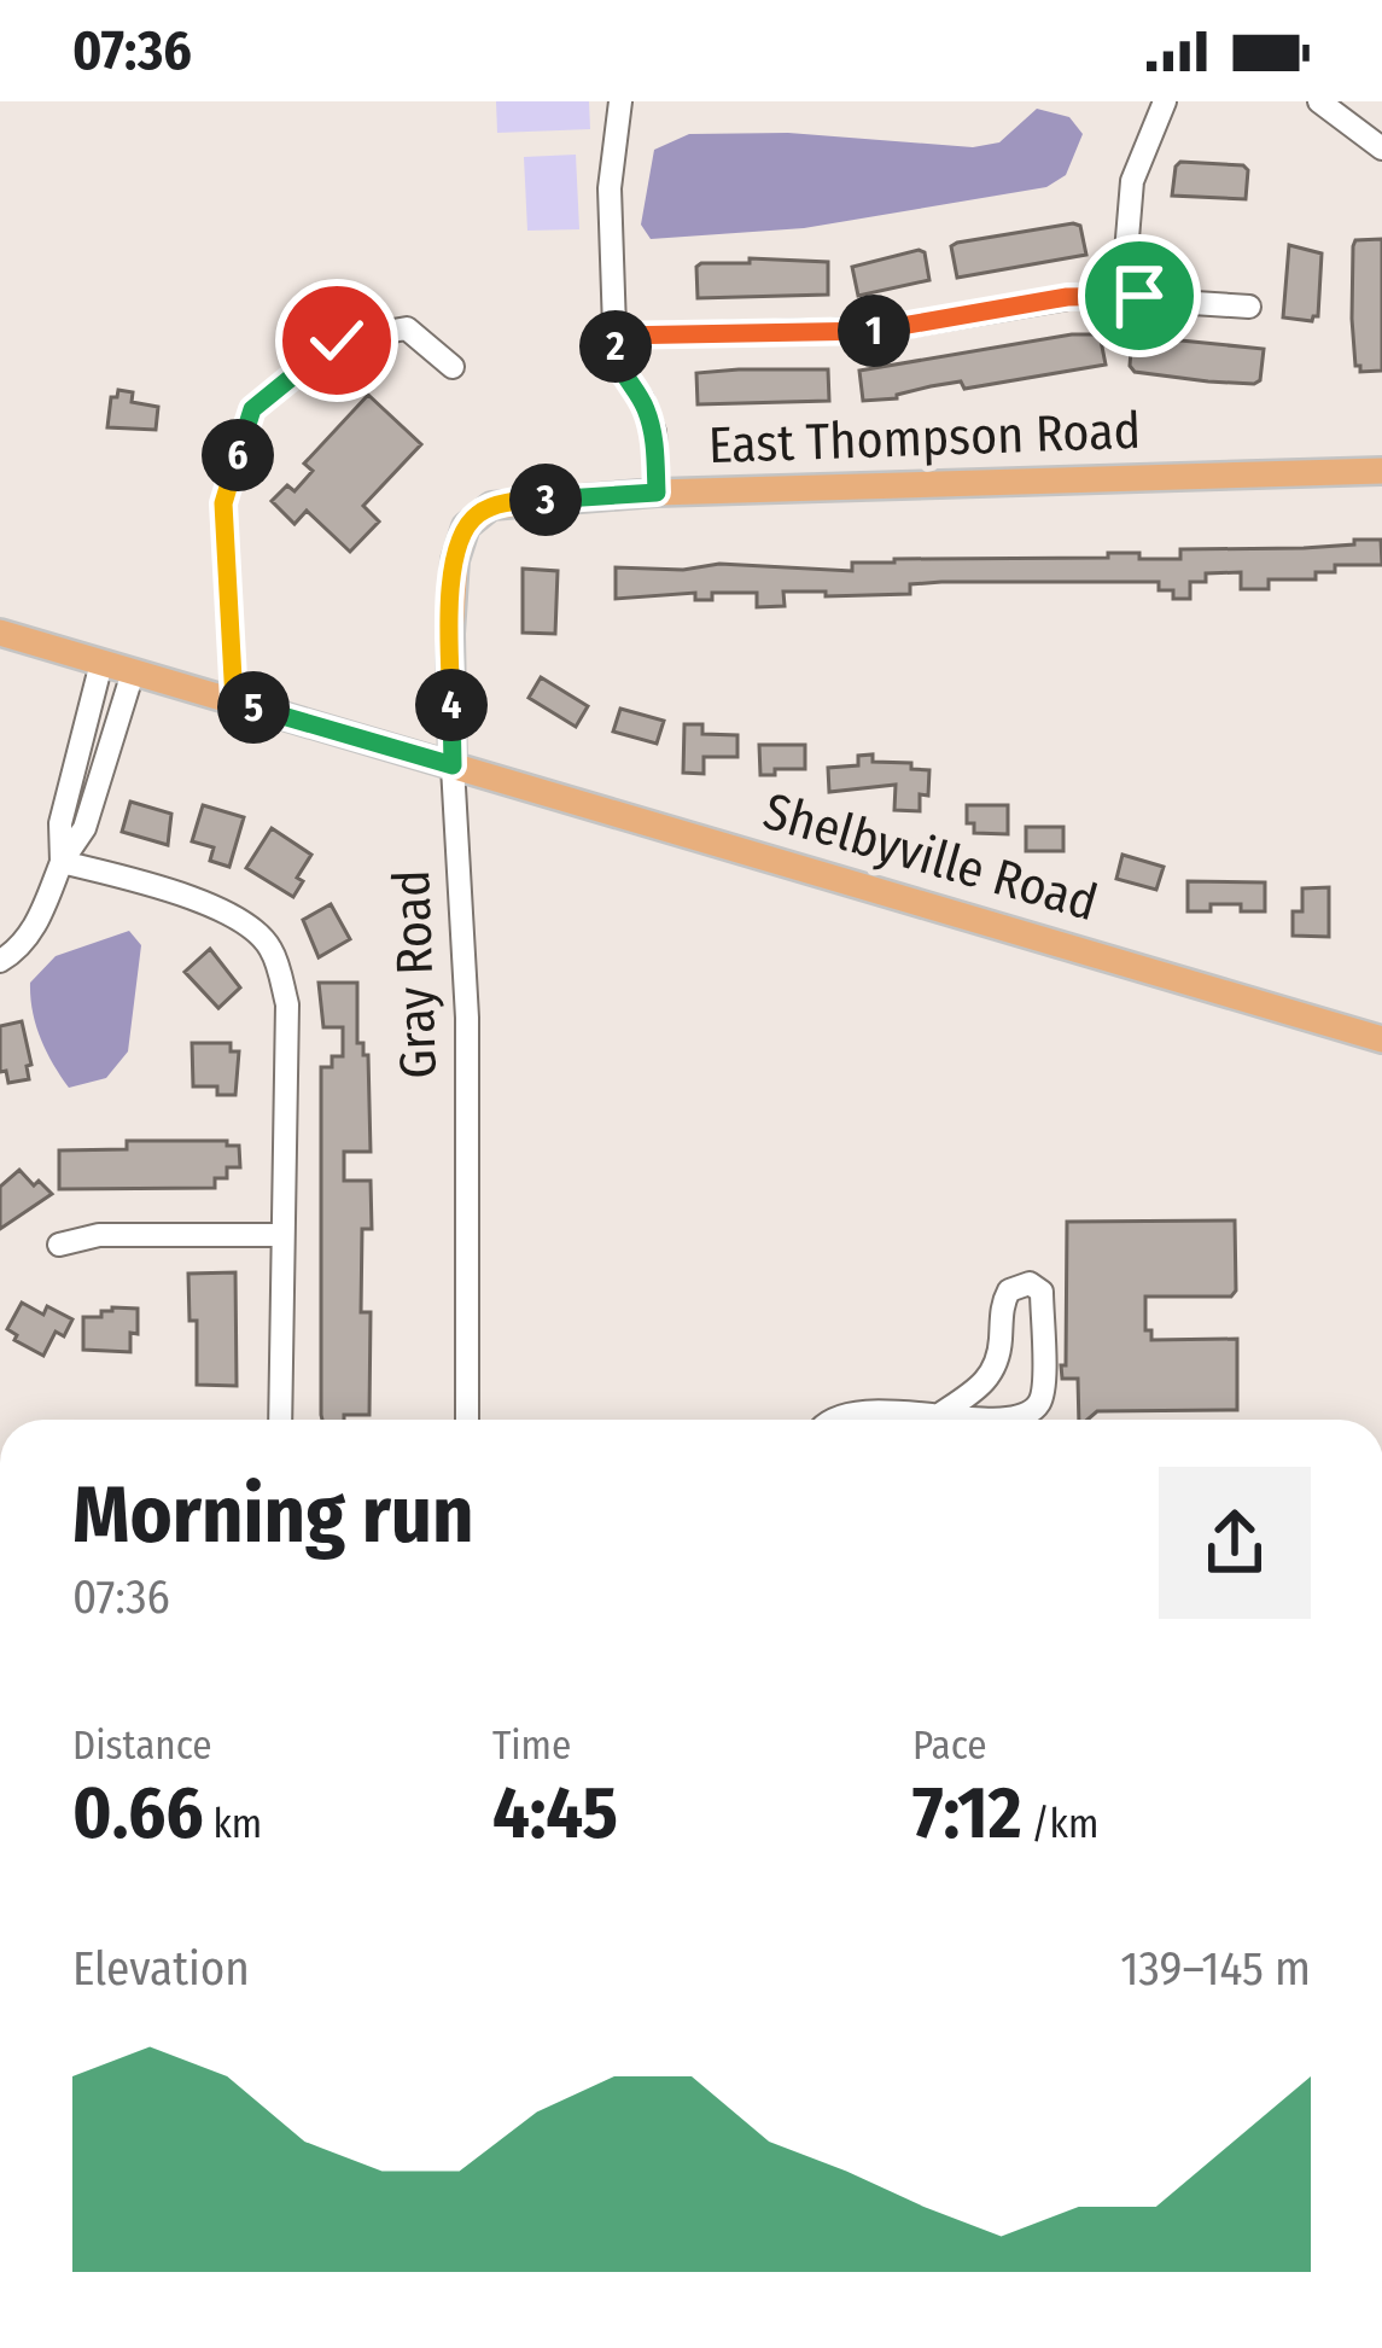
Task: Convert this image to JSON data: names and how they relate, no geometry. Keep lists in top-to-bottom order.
{
  "streets": {
    "main road": ["East Thompson Road", "Shelbyville Road", "Gray Road"]
  },
  "crossings": [
    ["East Thompson Road", "Gray Road"],
    ["Shelbyville Road", "Gray Road"]
  ],
  "page": {
    "status": "07:36",
    "pins": [
      "1",
      "2",
      "6",
      "3",
      "4",
      "5"
    ],
    "heading": ["Morning run", "07:36"],
    "stats": [
      ["Distance", "0.66 km"],
      ["Time", "4:45"],
      ["Pace", "7:12 /km"]
    ],
    "chart": ["Elevation", "139–145 m"]
  }
}
